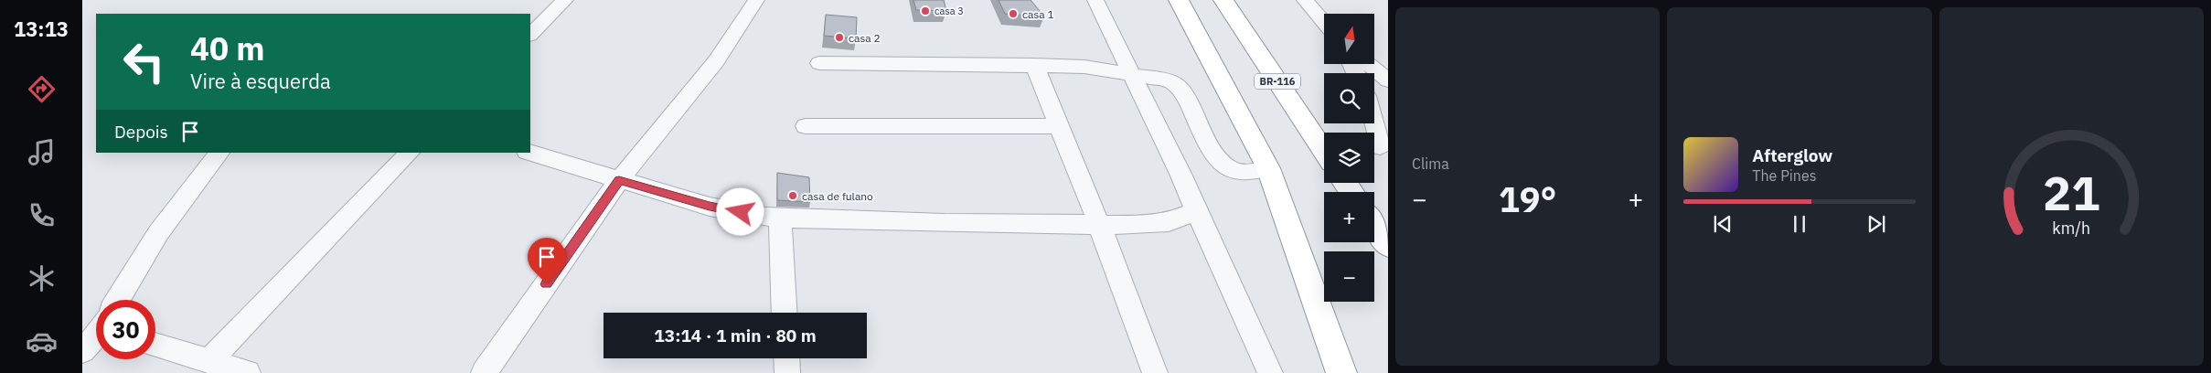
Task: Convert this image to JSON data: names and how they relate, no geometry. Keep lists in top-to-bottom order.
{
  "streets": {
    "highway": ["BR-116"]
  },
  "places": [
    "casa 3",
    "casa 1",
    "casa 2",
    "casa de fulano"
  ],
  "north": "top",
  "page": {
    "tabs": "13:13",
    "tile": "Clima",
    "map_buttons": ["+", "−"],
    "turn": ["40 m", "Vire à esquerda"],
    "then": "Depois",
    "song": ["Afterglow", "The Pines"],
    "heat": ["−", "19°", "+"],
    "limit": "30",
    "trip": "13:14 · 1 min · 80 m",
    "gauge": ["21", "km/h"]
  }
}
